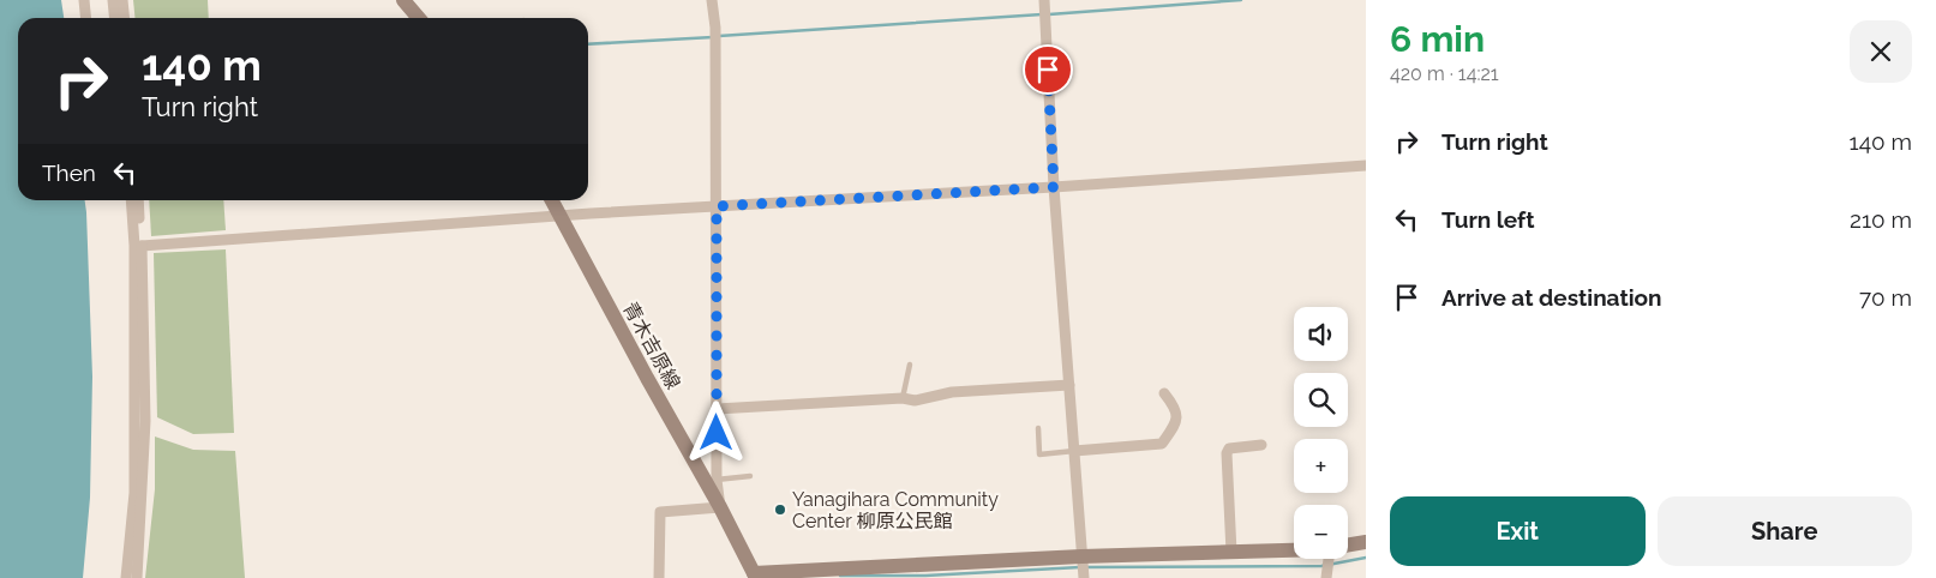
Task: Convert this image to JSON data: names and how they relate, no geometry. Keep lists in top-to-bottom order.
{
  "streets": {
    "street": ["青木吉原線"]
  },
  "places": ["Yanagihara Community Center 柳原公民館"],
  "page": {
    "heading": ["6 min", "420 m · 14:21"],
    "turn": ["140 m", "Turn right"],
    "list": [
      {
        "name": "Turn right",
        "value": "140 m"
      },
      {
        "name": "Turn left",
        "value": "210 m"
      },
      {
        "name": "Arrive at destination",
        "value": "70 m"
      }
    ],
    "then": "Then",
    "map_buttons": ["+", "−"],
    "buttons": ["Exit", "Share"]
  }
}
